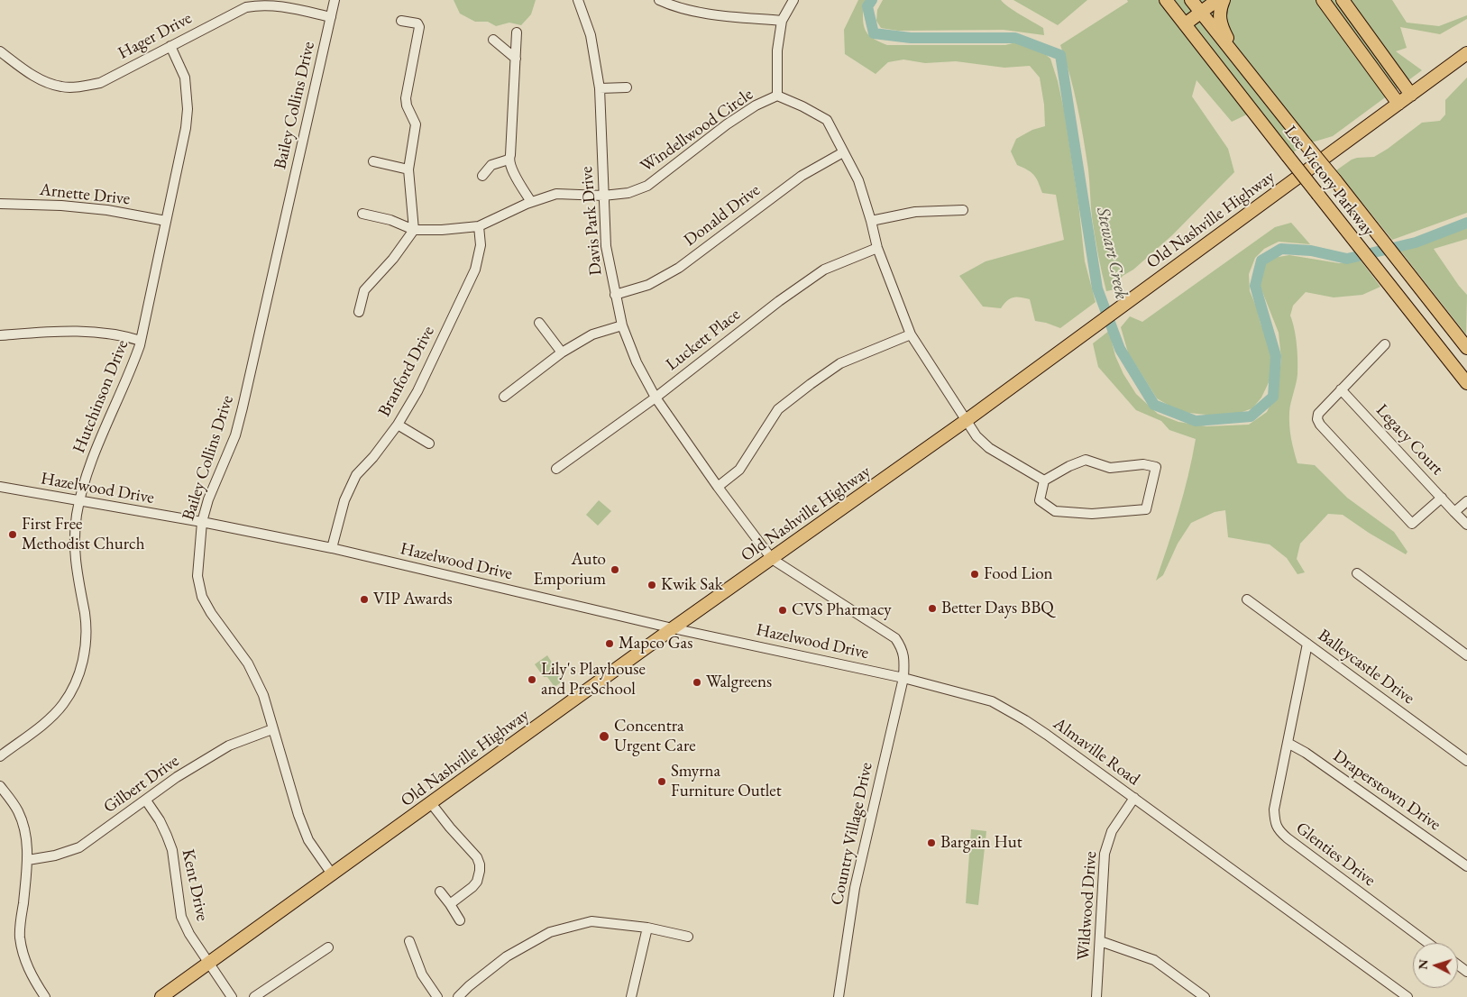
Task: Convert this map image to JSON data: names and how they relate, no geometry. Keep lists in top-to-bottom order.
{
  "streets": {
    "main road": ["Lee Victory Parkway", "Old Nashville Highway"],
    "street": [
      "Hager Drive",
      "Bailey Collins Drive",
      "Windellwood Circle",
      "Arnette Drive",
      "Donald Drive",
      "Davis Park Drive",
      "Luckett Place",
      "Branford Drive",
      "Hutchinson Drive",
      "Legacy Court",
      "Hazelwood Drive",
      "Balleycastle Drive",
      "Almaville Road",
      "Gilbert Drive",
      "Draperstown Drive",
      "Country Village Drive",
      "Glenties Drive",
      "Kent Drive",
      "Wildwood Drive"
    ]
  },
  "crossings": [
    ["Hager Drive", "Bailey Collins Drive"],
    ["Hager Drive", "Hutchinson Drive"],
    ["Bailey Collins Drive", "Old Nashville Highway"],
    ["Bailey Collins Drive", "Hazelwood Drive"],
    ["Bailey Collins Drive", "Gilbert Drive"],
    ["Windellwood Circle", "Donald Drive"],
    ["Windellwood Circle", "Old Nashville Highway"],
    ["Windellwood Circle", "Davis Park Drive"],
    ["Windellwood Circle", "Luckett Place"],
    ["Windellwood Circle", "Branford Drive"],
    ["Arnette Drive", "Hutchinson Drive"],
    ["Donald Drive", "Davis Park Drive"],
    ["Old Nashville Highway", "Davis Park Drive"],
    ["Old Nashville Highway", "Hazelwood Drive"],
    ["Old Nashville Highway", "Kent Drive"],
    ["Davis Park Drive", "Luckett Place"],
    ["Branford Drive", "Hazelwood Drive"],
    ["Hutchinson Drive", "Hazelwood Drive"],
    ["Hazelwood Drive", "Almaville Road"],
    ["Hazelwood Drive", "Country Village Drive"],
    ["Balleycastle Drive", "Glenties Drive"],
    ["Almaville Road", "Country Village Drive"],
    ["Almaville Road", "Wildwood Drive"],
    ["Gilbert Drive", "Kent Drive"],
    ["Draperstown Drive", "Glenties Drive"]
  ],
  "water": ["Stewart Creek"],
  "places": [
    "First Free Methodist Church",
    "Auto Emporium",
    "Food Lion",
    "Kwik Sak",
    "VIP Awards",
    "Better Days BBQ",
    "CVS Pharmacy",
    "Mapco Gas",
    "Lily's Playhouse and PreSchool",
    "Walgreens",
    "Concentra Urgent Care",
    "Smyrna Furniture Outlet",
    "Bargain Hut"
  ],
  "north": "left"
}
